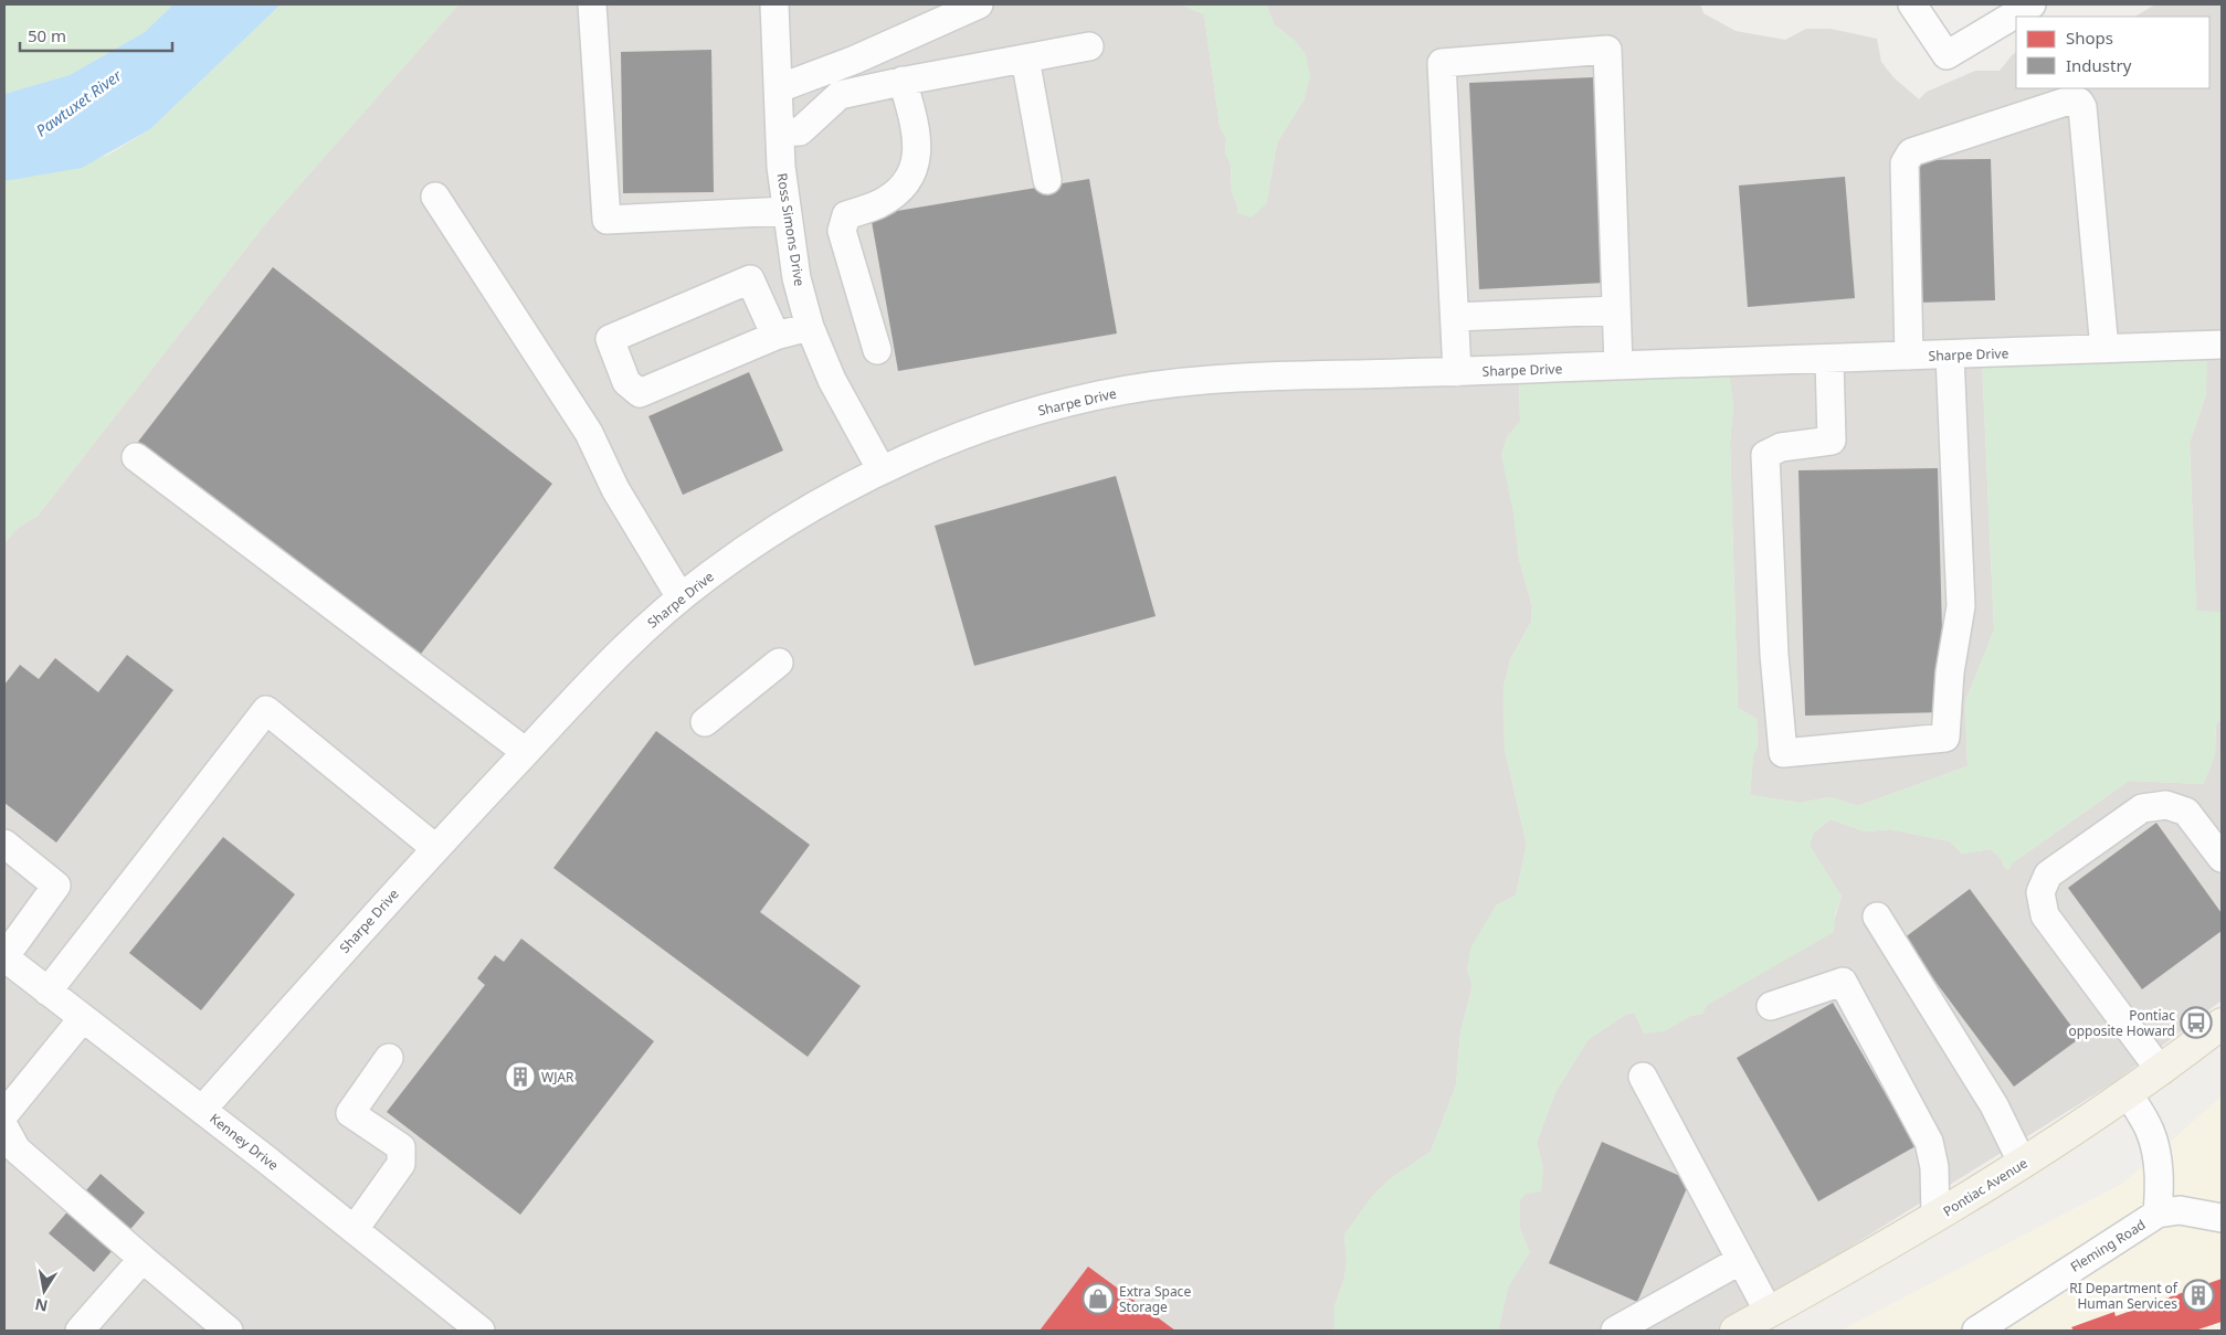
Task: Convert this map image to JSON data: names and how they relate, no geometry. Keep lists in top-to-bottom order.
{
  "streets": {
    "main road": ["Pontiac Avenue"],
    "street": [
      "Ross Simons Drive",
      "Sharpe Drive",
      "Kenney Drive",
      "Fleming Road"
    ]
  },
  "crossings": [
    ["Ross Simons Drive", "Sharpe Drive"],
    ["Sharpe Drive", "Kenney Drive"]
  ],
  "water": ["Pawtuxet River"],
  "places": {
    "bus stop": ["Pontiac opposite Howard"],
    "building": ["WJAR", "RI Department of Human Services"],
    "shop": ["Extra Space Storage"]
  },
  "legend": ["Shops", "Industry"],
  "scale_bar": "50 m",
  "north": "bottom"
}
